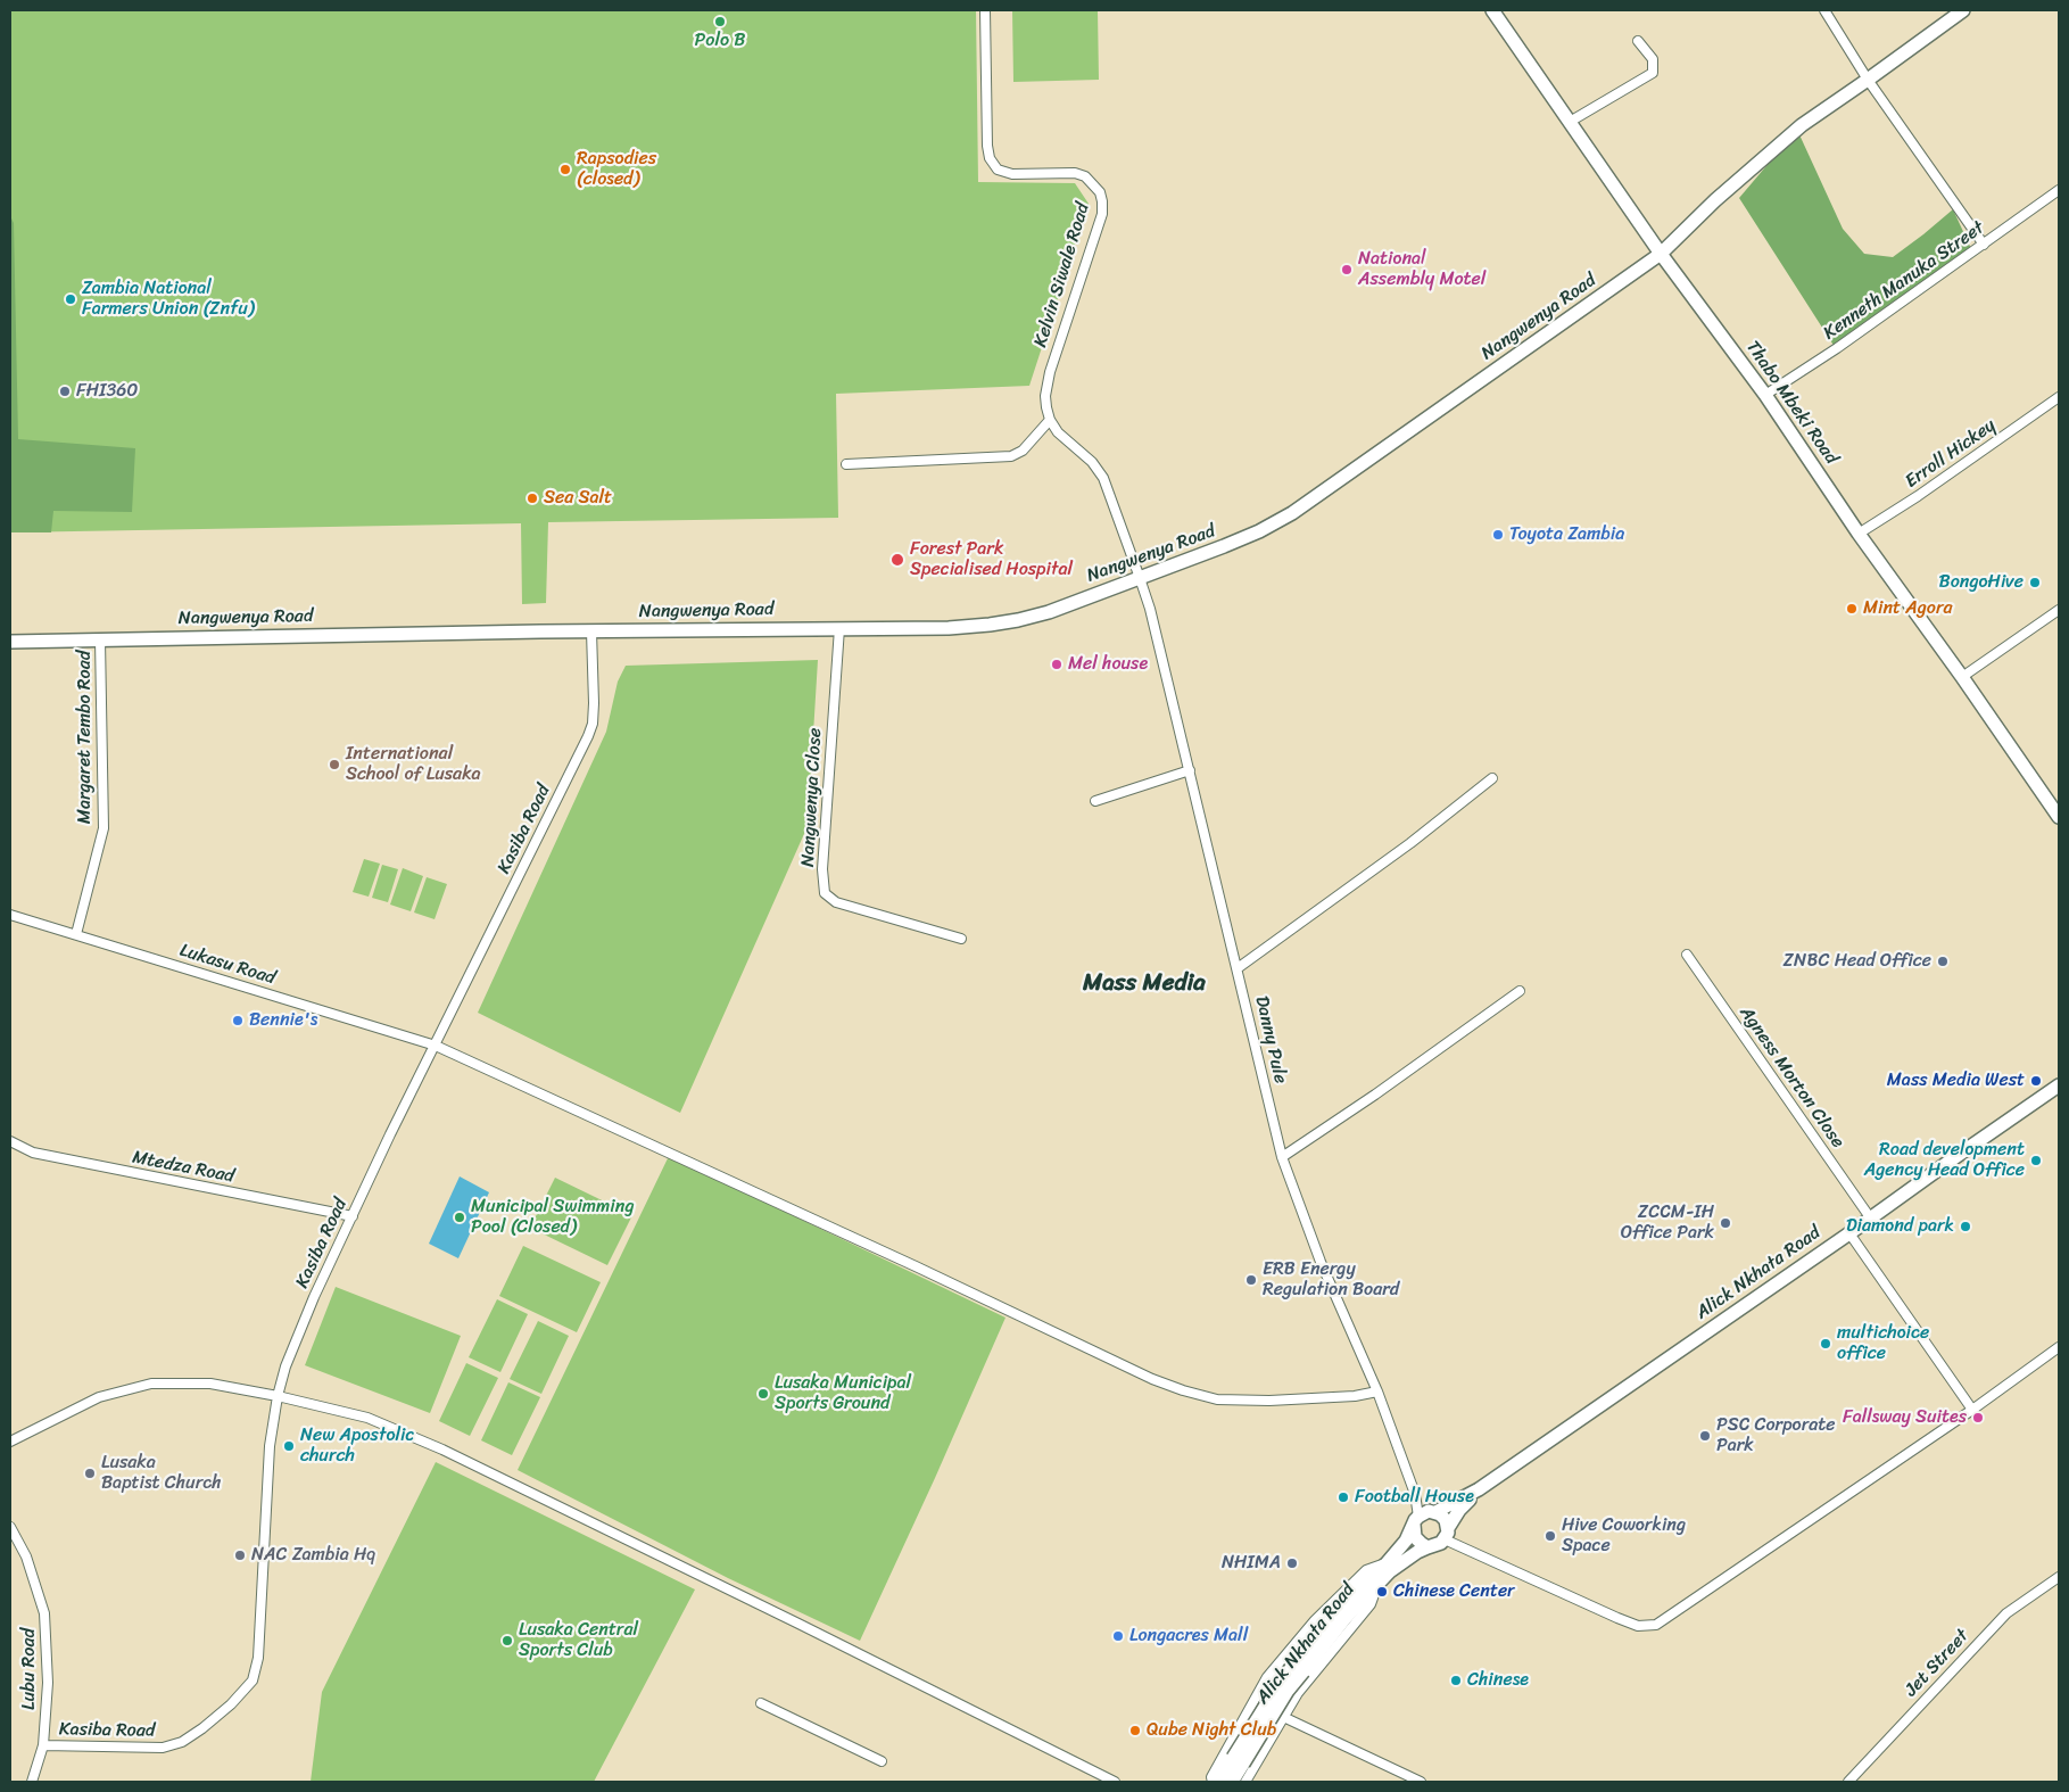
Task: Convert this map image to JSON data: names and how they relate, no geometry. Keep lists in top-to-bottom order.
{
  "streets": {
    "main road": ["Nangwenya Road", "Thabo Mbeki Road", "Alick Nkhata Road"],
    "street": [
      "Kelvin Siwale Road",
      "Kenneth Manuka Street",
      "Erroll Hickey",
      "Margaret Tembo Road",
      "Nangwenya Close",
      "Kasiba Road",
      "Lukasu Road",
      "Danny Pule",
      "Agness Morton Close",
      "Mtedza Road",
      "Jet Street",
      "Lubu Road"
    ]
  },
  "crossings": [
    ["Kenneth Manuka Street", "Thabo Mbeki Road"],
    ["Nangwenya Road", "Thabo Mbeki Road"],
    ["Nangwenya Road", "Margaret Tembo Road"],
    ["Nangwenya Road", "Nangwenya Close"],
    ["Nangwenya Road", "Kasiba Road"],
    ["Nangwenya Road", "Danny Pule"],
    ["Thabo Mbeki Road", "Erroll Hickey"],
    ["Margaret Tembo Road", "Lukasu Road"],
    ["Kasiba Road", "Lukasu Road"],
    ["Kasiba Road", "Mtedza Road"],
    ["Kasiba Road", "Lubu Road"],
    ["Lukasu Road", "Danny Pule"],
    ["Danny Pule", "Alick Nkhata Road"],
    ["Agness Morton Close", "Alick Nkhata Road"]
  ],
  "districts": ["Mass Media"],
  "places": [
    "Polo B",
    "Rapsodies (closed)",
    "National Assembly Motel",
    "Zambia National Farmers Union (Znfu)",
    "FHI360",
    "Sea Salt",
    "Toyota Zambia",
    "Forest Park Specialised Hospital",
    "BongoHive",
    "Mint Agora",
    "Mel house",
    "International School of Lusaka",
    "ZNBC Head Office",
    "Bennie's",
    "Mass Media West",
    "Road development Agency Head Office",
    "Municipal Swimming Pool (Closed)",
    "ZCCM-IH Office Park",
    "Diamond park",
    "ERB Energy Regulation Board",
    "multichoice office",
    "Lusaka Municipal Sports Ground",
    "Fallsway Suites",
    "PSC Corporate Park",
    "New Apostolic church",
    "Lusaka Baptist Church",
    "Football House",
    "Hive Coworking Space",
    "NAC Zambia Hq",
    "NHIMA",
    "Chinese Center",
    "Longacres Mall",
    "Lusaka Central Sports Club",
    "Chinese",
    "Qube Night Club"
  ]
}
